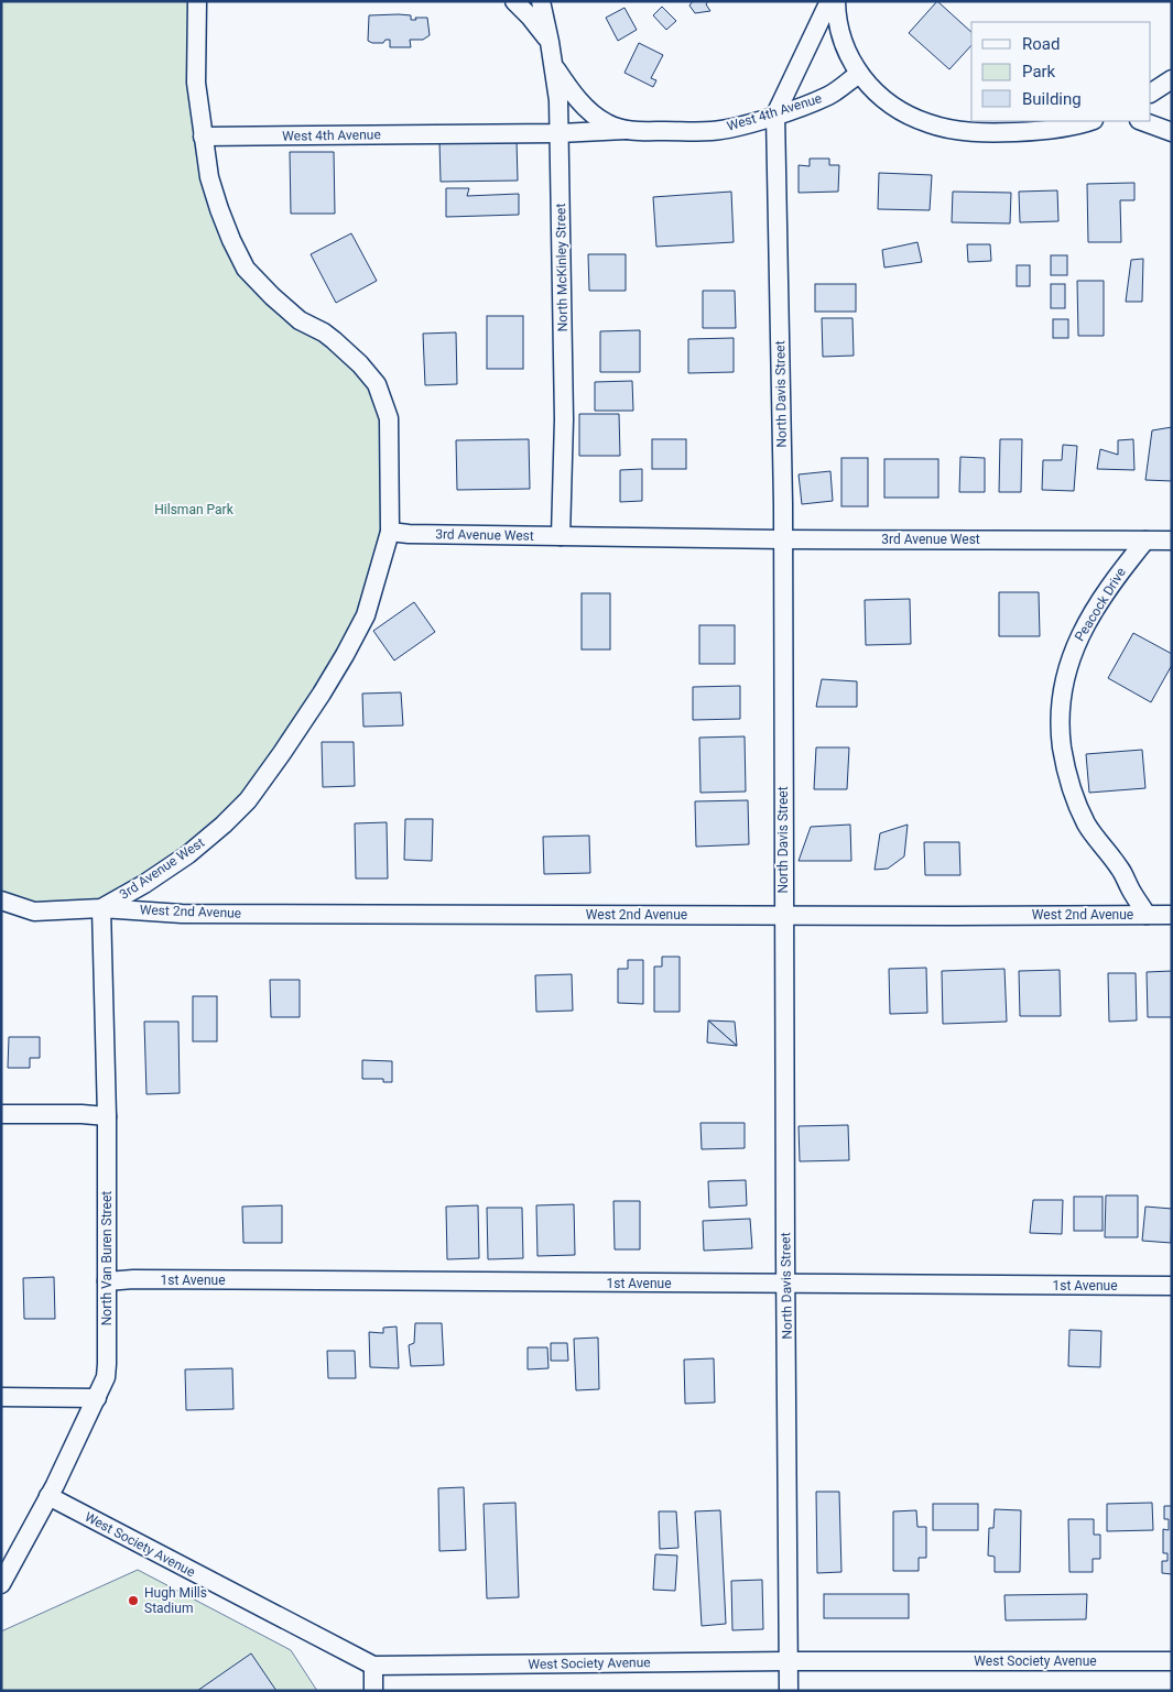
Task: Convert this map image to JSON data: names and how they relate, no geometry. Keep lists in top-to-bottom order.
{
  "streets": {
    "street": [
      "West 4th Avenue",
      "North McKinley Street",
      "North Davis Street",
      "3rd Avenue West",
      "Peacock Drive",
      "West 2nd Avenue",
      "North Van Buren Street",
      "1st Avenue",
      "West Society Avenue"
    ]
  },
  "crossings": [
    ["West 4th Avenue", "North McKinley Street"],
    ["West 4th Avenue", "North Davis Street"],
    ["North McKinley Street", "3rd Avenue West"],
    ["North Davis Street", "3rd Avenue West"],
    ["North Davis Street", "West 2nd Avenue"],
    ["North Davis Street", "1st Avenue"],
    ["North Davis Street", "West Society Avenue"],
    ["3rd Avenue West", "Peacock Drive"],
    ["3rd Avenue West", "West 2nd Avenue"],
    ["3rd Avenue West", "North Van Buren Street"],
    ["Peacock Drive", "West 2nd Avenue"],
    ["West 2nd Avenue", "North Van Buren Street"],
    ["North Van Buren Street", "1st Avenue"],
    ["North Van Buren Street", "West Society Avenue"]
  ],
  "parks": ["Hilsman Park"],
  "places": ["Hugh Mills Stadium"],
  "legend": ["Road", "Park", "Building"]
}
